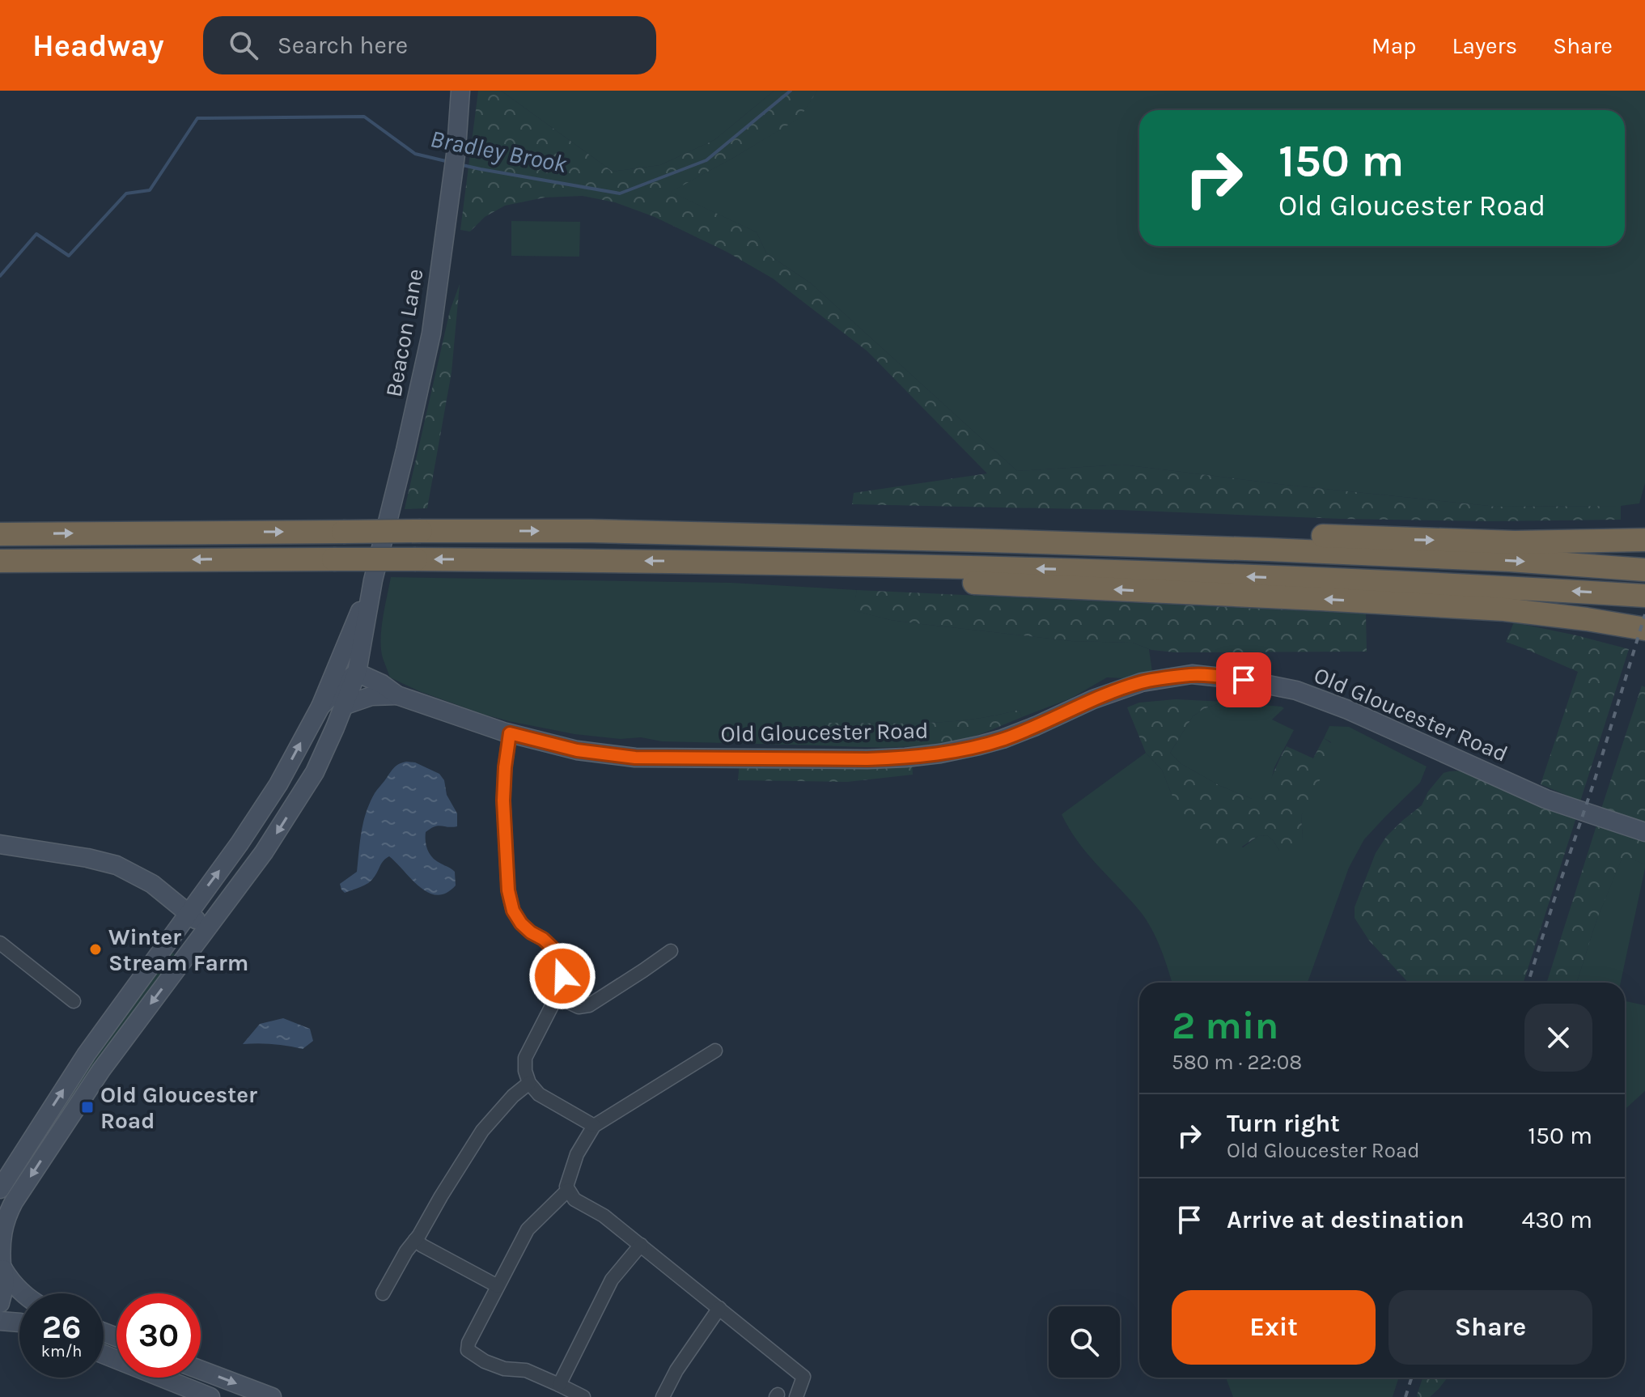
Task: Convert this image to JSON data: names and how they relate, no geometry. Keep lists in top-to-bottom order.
{
  "streets": {
    "main road": ["Beacon Lane", "Old Gloucester Road"]
  },
  "water": ["Bradley Brook"],
  "places": {
    "other": ["Winter Stream Farm"],
    "transit": ["Old Gloucester Road"]
  },
  "page": {
    "header": "Headway",
    "search": "Search here",
    "nav": ["Map", "Layers", "Share"],
    "turn": ["150 m", "Old Gloucester Road"],
    "heading": ["2 min", "580 m · 22:08"],
    "list": [
      {
        "name": "Turn right",
        "note": "Old Gloucester Road",
        "value": "150 m"
      },
      {
        "name": "Arrive at destination",
        "value": "430 m"
      }
    ],
    "buttons": ["Exit", "Share"],
    "speed": "26 km/h",
    "limit": "30"
  }
}
